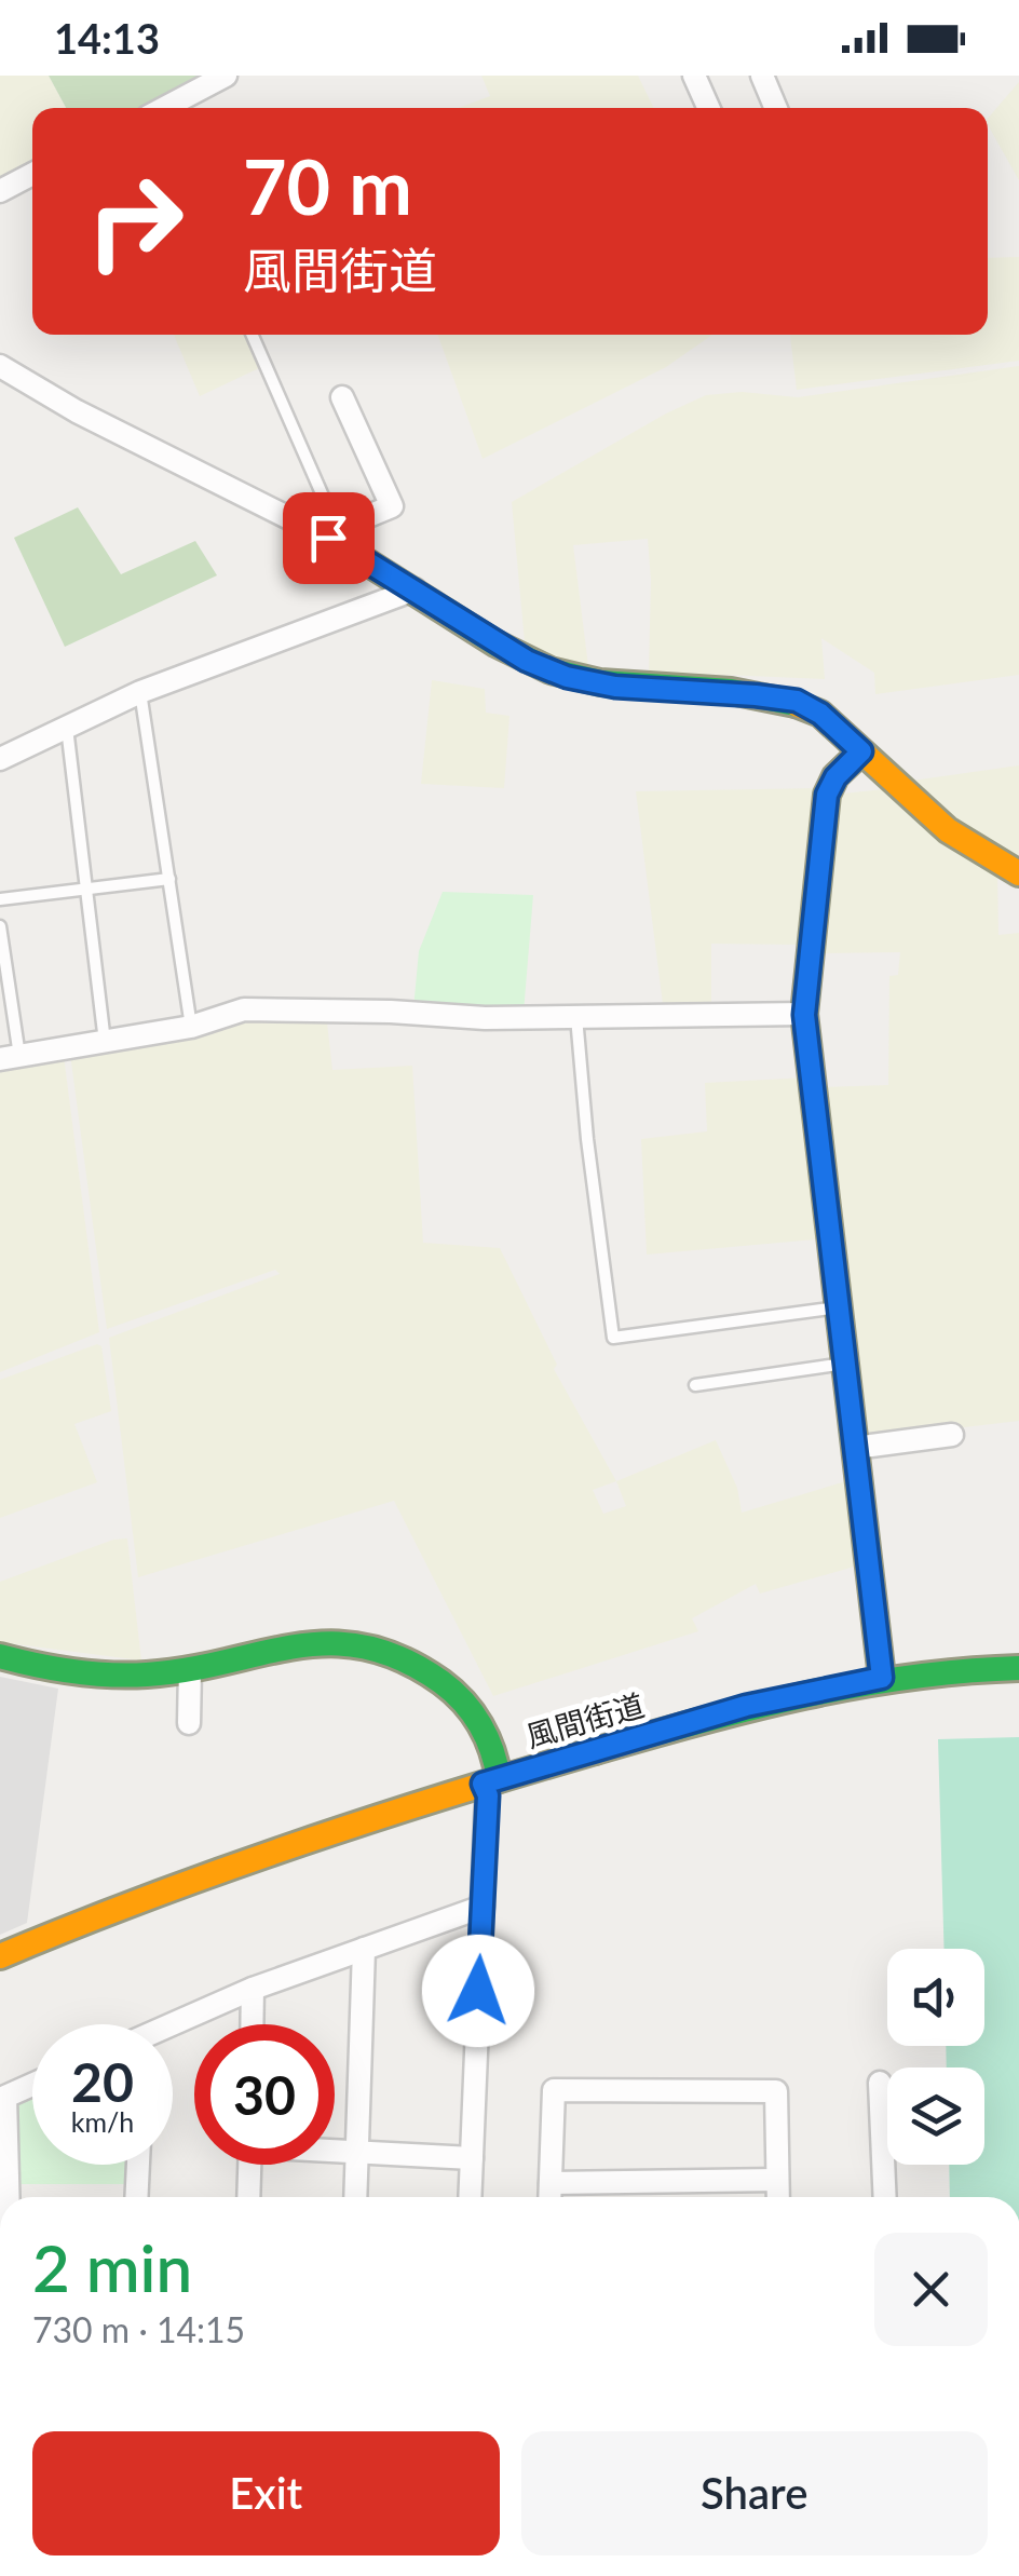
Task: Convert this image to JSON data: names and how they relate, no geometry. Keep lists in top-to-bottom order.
{
  "streets": {
    "street": ["風間街道"]
  },
  "page": {
    "status": "14:13",
    "turn": ["70 m", "風間街道"],
    "speed": "20 km/h",
    "limit": "30",
    "heading": ["2 min", "730 m · 14:15"],
    "buttons": ["Exit", "Share"]
  }
}
